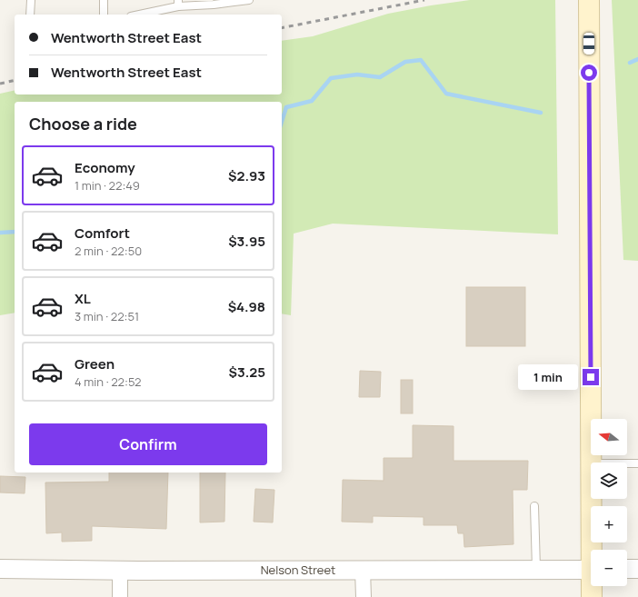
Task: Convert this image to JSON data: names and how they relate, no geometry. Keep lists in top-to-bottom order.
{
  "streets": {
    "street": ["Nelson Street"]
  },
  "north": "left",
  "page": {
    "banner": ["Wentworth Street East", "Wentworth Street East"],
    "heading": "Choose a ride",
    "list": [
      {
        "name": "Economy",
        "note": "1 min · 22:49",
        "value": "$2.93"
      },
      {
        "name": "Comfort",
        "note": "2 min · 22:50",
        "value": "$3.95"
      },
      {
        "name": "XL",
        "note": "3 min · 22:51",
        "value": "$4.98"
      },
      {
        "name": "Green",
        "note": "4 min · 22:52",
        "value": "$3.25"
      }
    ],
    "bubble": "1 min",
    "buttons": "Confirm",
    "map_buttons": ["+", "−"]
  }
}
